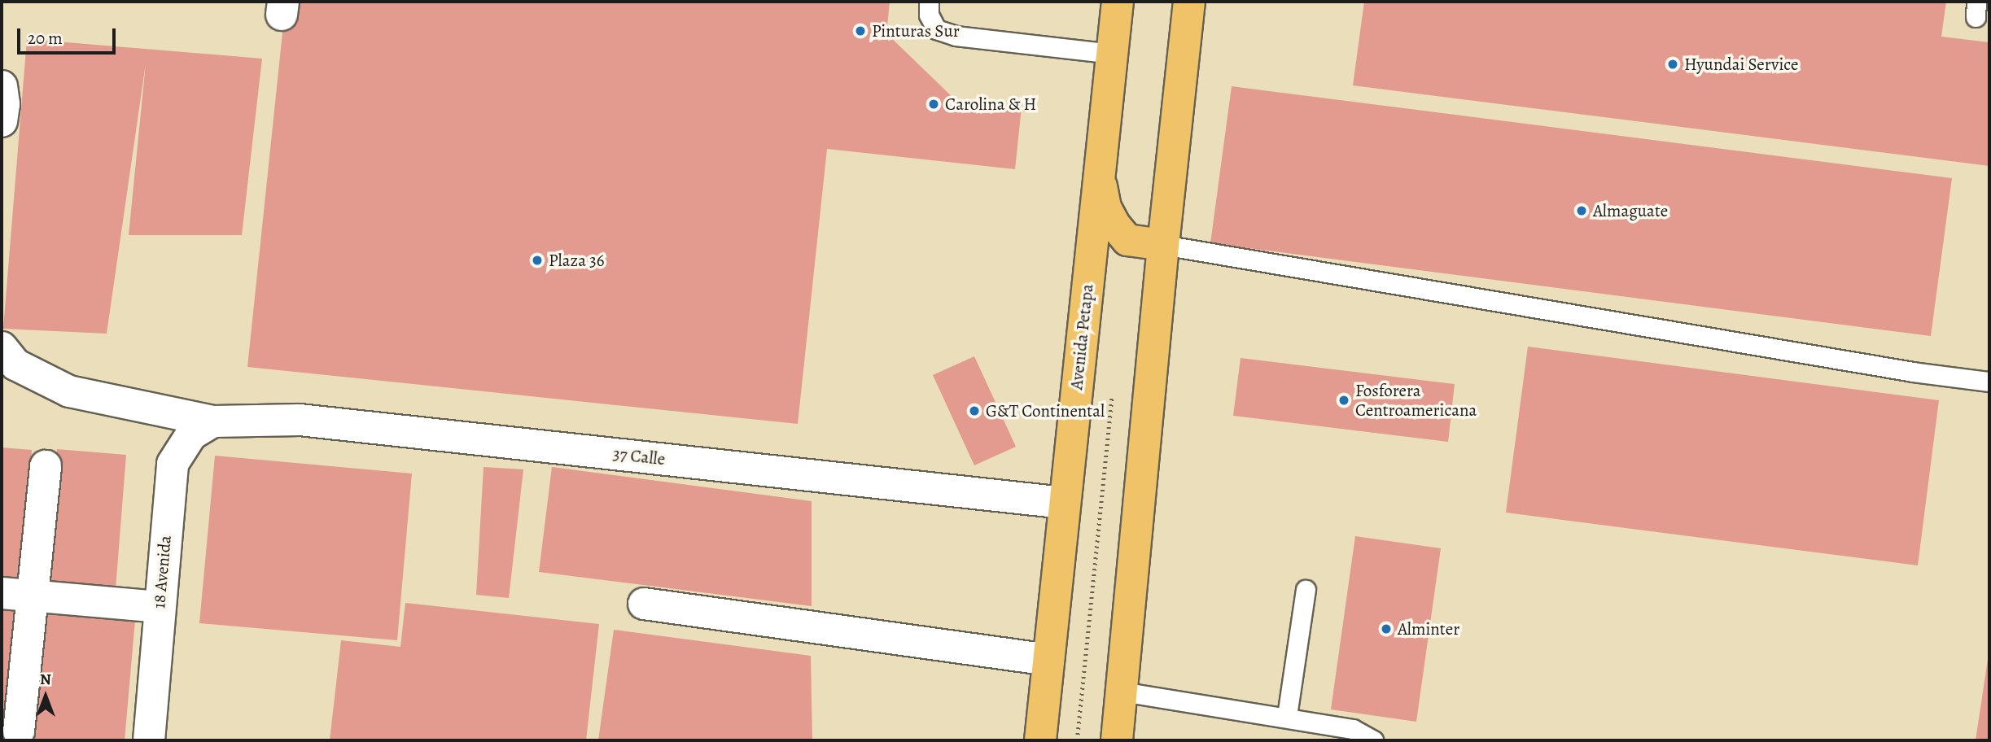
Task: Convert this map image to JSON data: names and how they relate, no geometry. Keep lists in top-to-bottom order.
{
  "streets": {
    "main road": ["Avenida Petapa"],
    "street": ["37 Calle", "18 Avenida"]
  },
  "crossings": [
    ["Avenida Petapa", "37 Calle"],
    ["37 Calle", "18 Avenida"]
  ],
  "places": [
    "Pinturas Sur",
    "Hyundai Service",
    "Carolina & H",
    "Almaguate",
    "Plaza 36",
    "Fosforera Centroamericana",
    "G&T Continental",
    "Alminter"
  ],
  "scale_bar": "20 m",
  "north": "top"
}
